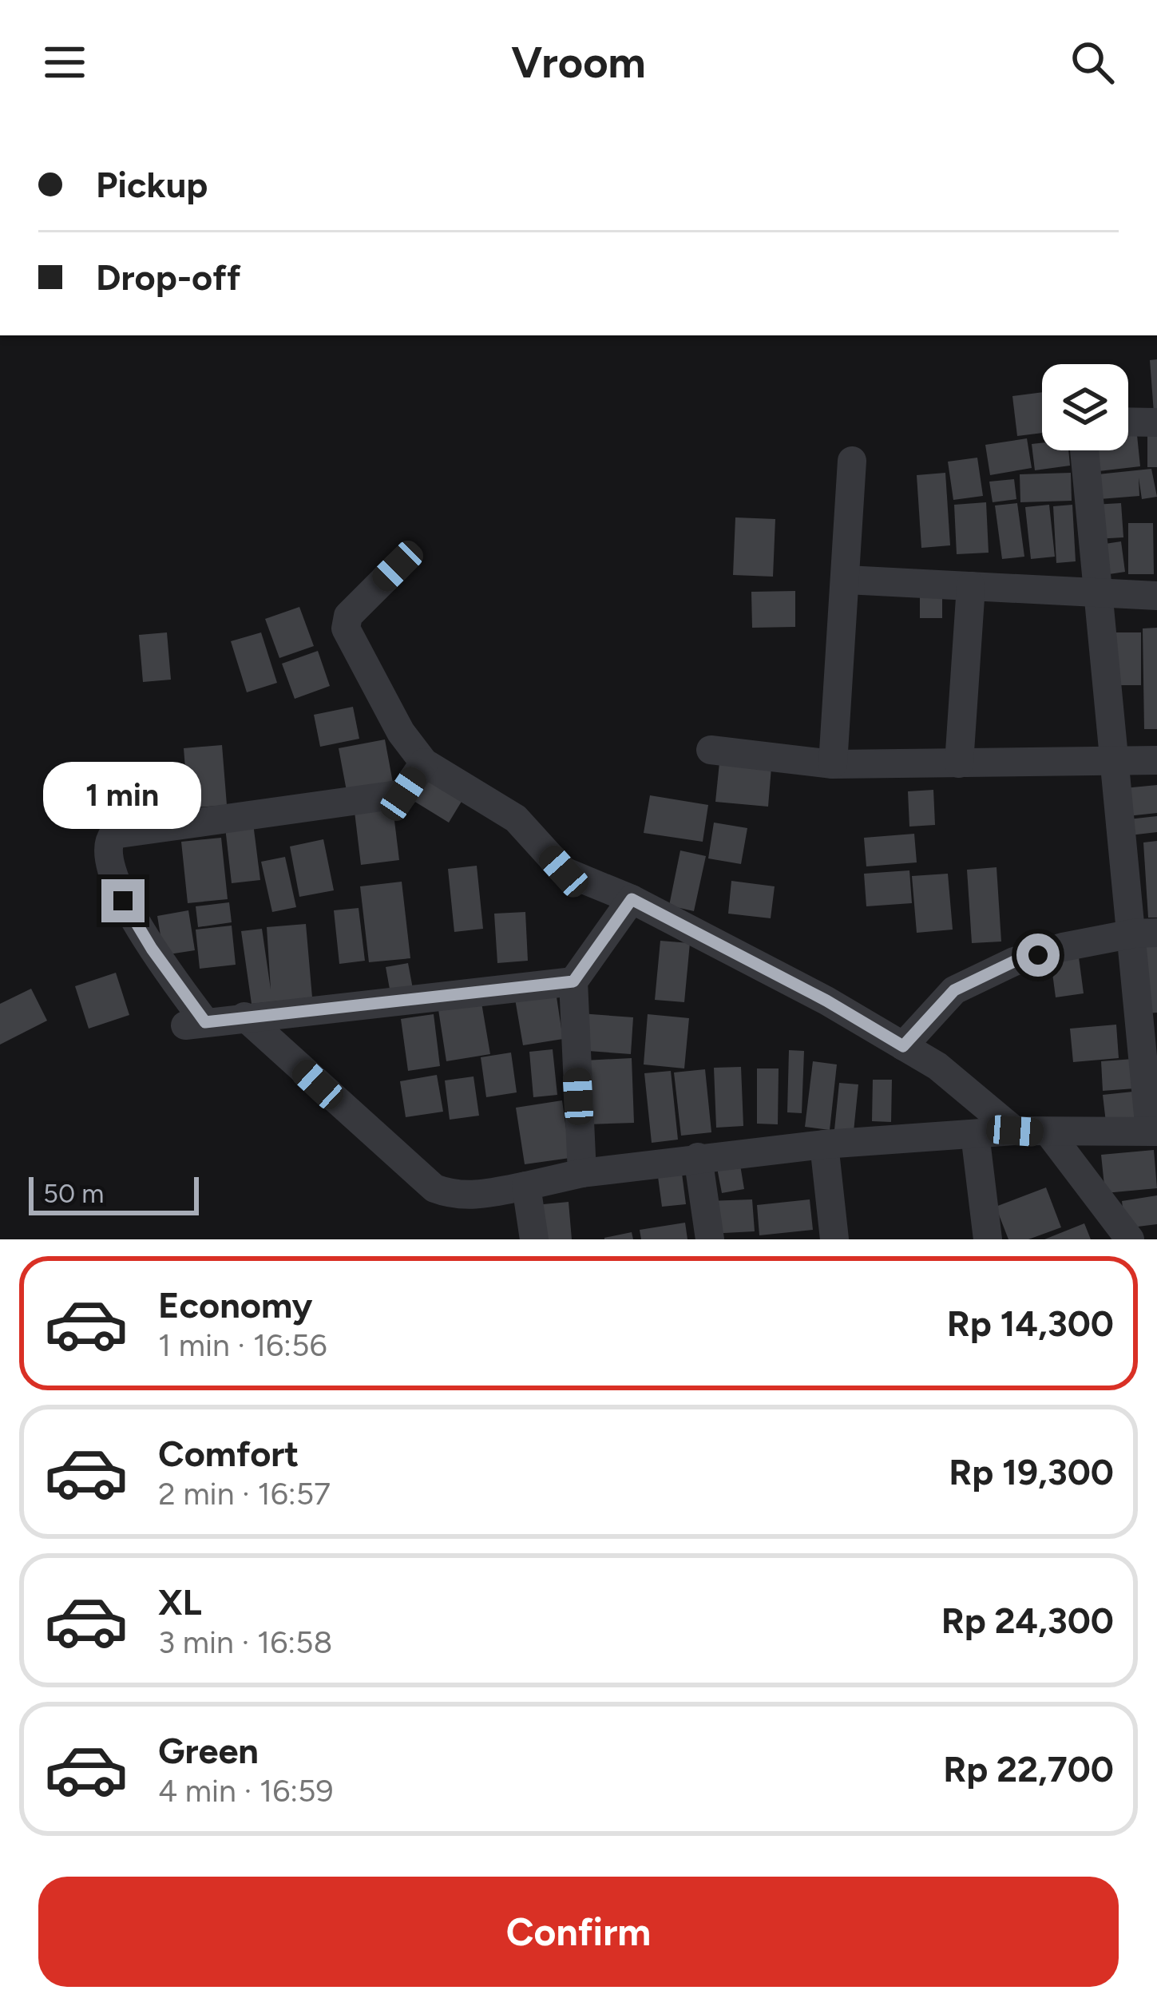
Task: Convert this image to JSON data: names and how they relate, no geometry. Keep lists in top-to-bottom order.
{
  "scale_bar": "50 m",
  "page": {
    "header": "Vroom",
    "banner": ["Pickup", "Drop-off"],
    "bubble": "1 min",
    "scale": "50 m",
    "list": [
      {
        "name": "Economy",
        "note": "1 min · 16:56",
        "value": "Rp 14,300"
      },
      {
        "name": "Comfort",
        "note": "2 min · 16:57",
        "value": "Rp 19,300"
      },
      {
        "name": "XL",
        "note": "3 min · 16:58",
        "value": "Rp 24,300"
      },
      {
        "name": "Green",
        "note": "4 min · 16:59",
        "value": "Rp 22,700"
      }
    ],
    "buttons": "Confirm"
  }
}
